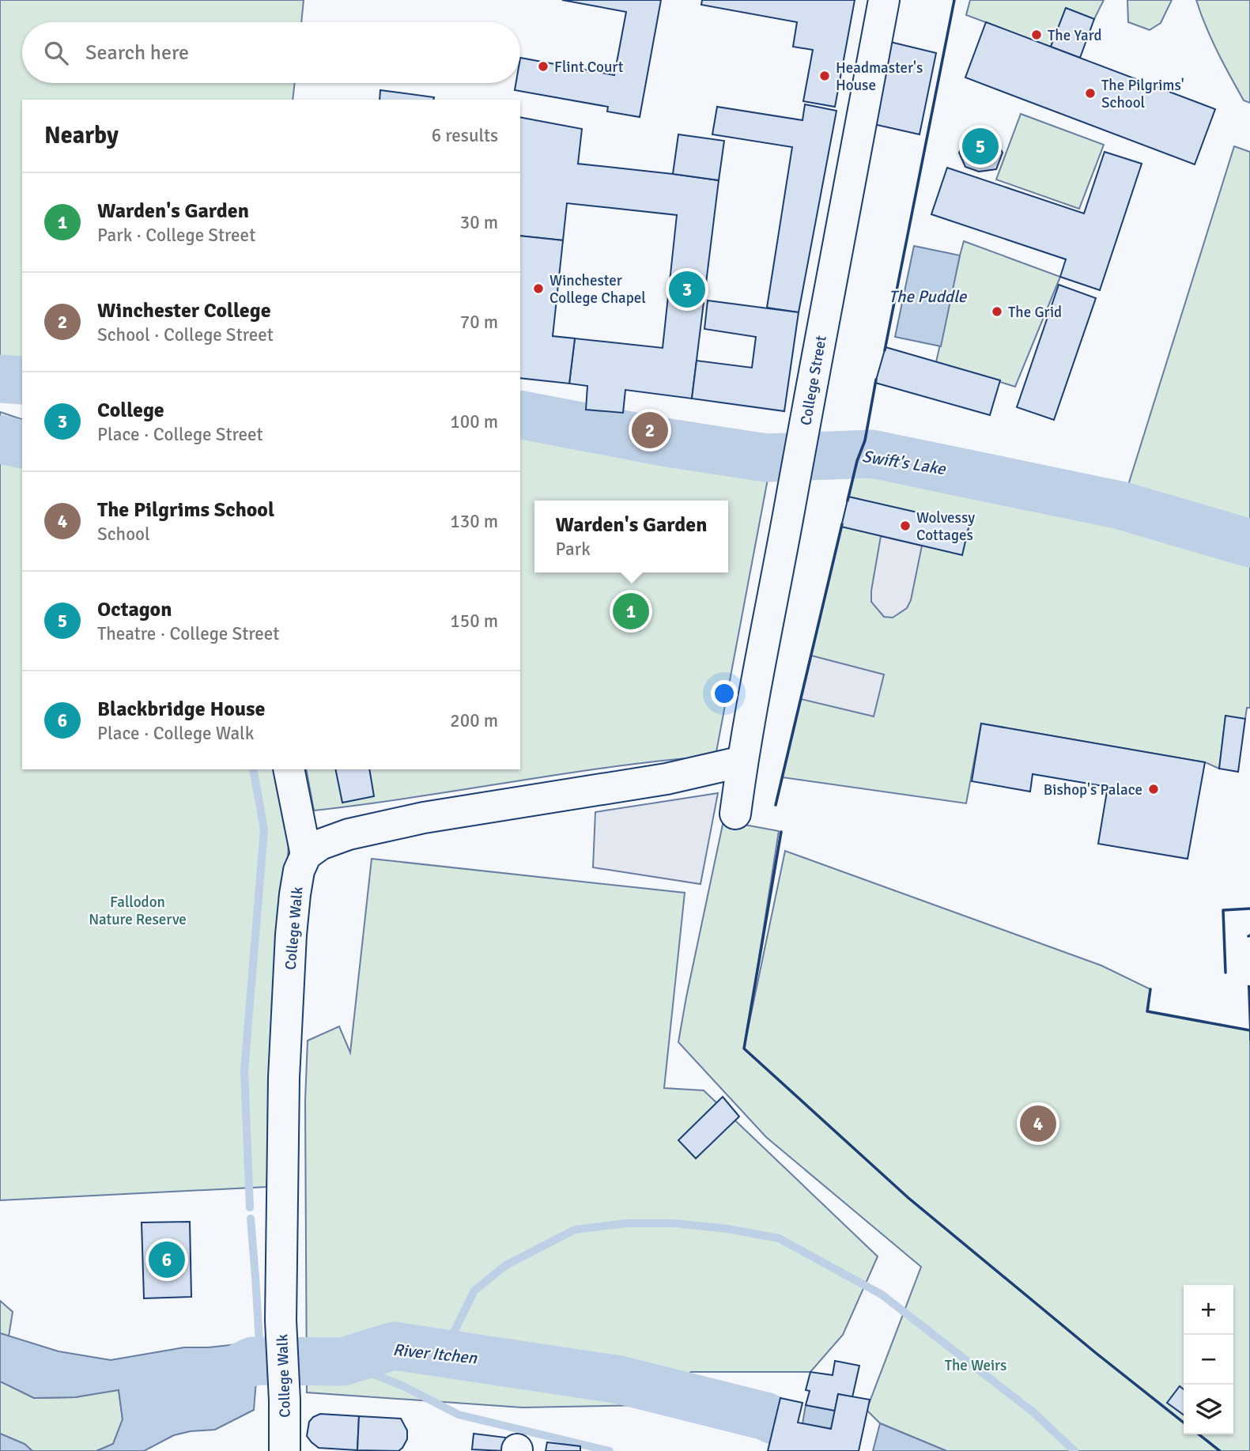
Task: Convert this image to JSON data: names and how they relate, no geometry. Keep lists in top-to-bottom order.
{
  "streets": {
    "street": ["College Street", "College Walk"]
  },
  "water": ["The Puddle", "Swift's Lake", "River Itchen"],
  "parks": ["Fallodon Nature Reserve", "The Weirs"],
  "places": [
    "The Yard",
    "Flint Court",
    "Headmaster's House",
    "The Pilgrims' School",
    "Winchester College Chapel",
    "The Grid",
    "Wolvessy Cottages",
    "Bishop's Palace"
  ],
  "page": {
    "search": "Search here",
    "heading": ["Nearby", "6 results"],
    "pins": [
      "5",
      "3",
      "2",
      "1",
      "4",
      "6"
    ],
    "list": [
      {
        "mark": "1",
        "name": "Warden's Garden",
        "note": "Park · College Street",
        "value": "30 m"
      },
      {
        "mark": "2",
        "name": "Winchester College",
        "note": "School · College Street",
        "value": "70 m"
      },
      {
        "mark": "3",
        "name": "College",
        "note": "Place · College Street",
        "value": "100 m"
      },
      {
        "mark": "4",
        "name": "The Pilgrims School",
        "note": "School",
        "value": "130 m"
      },
      {
        "mark": "5",
        "name": "Octagon",
        "note": "Theatre · College Street",
        "value": "150 m"
      },
      {
        "mark": "6",
        "name": "Blackbridge House",
        "note": "Place · College Walk",
        "value": "200 m"
      }
    ],
    "popup": ["Warden's Garden", "Park"],
    "map_buttons": ["+", "−"]
  }
}
